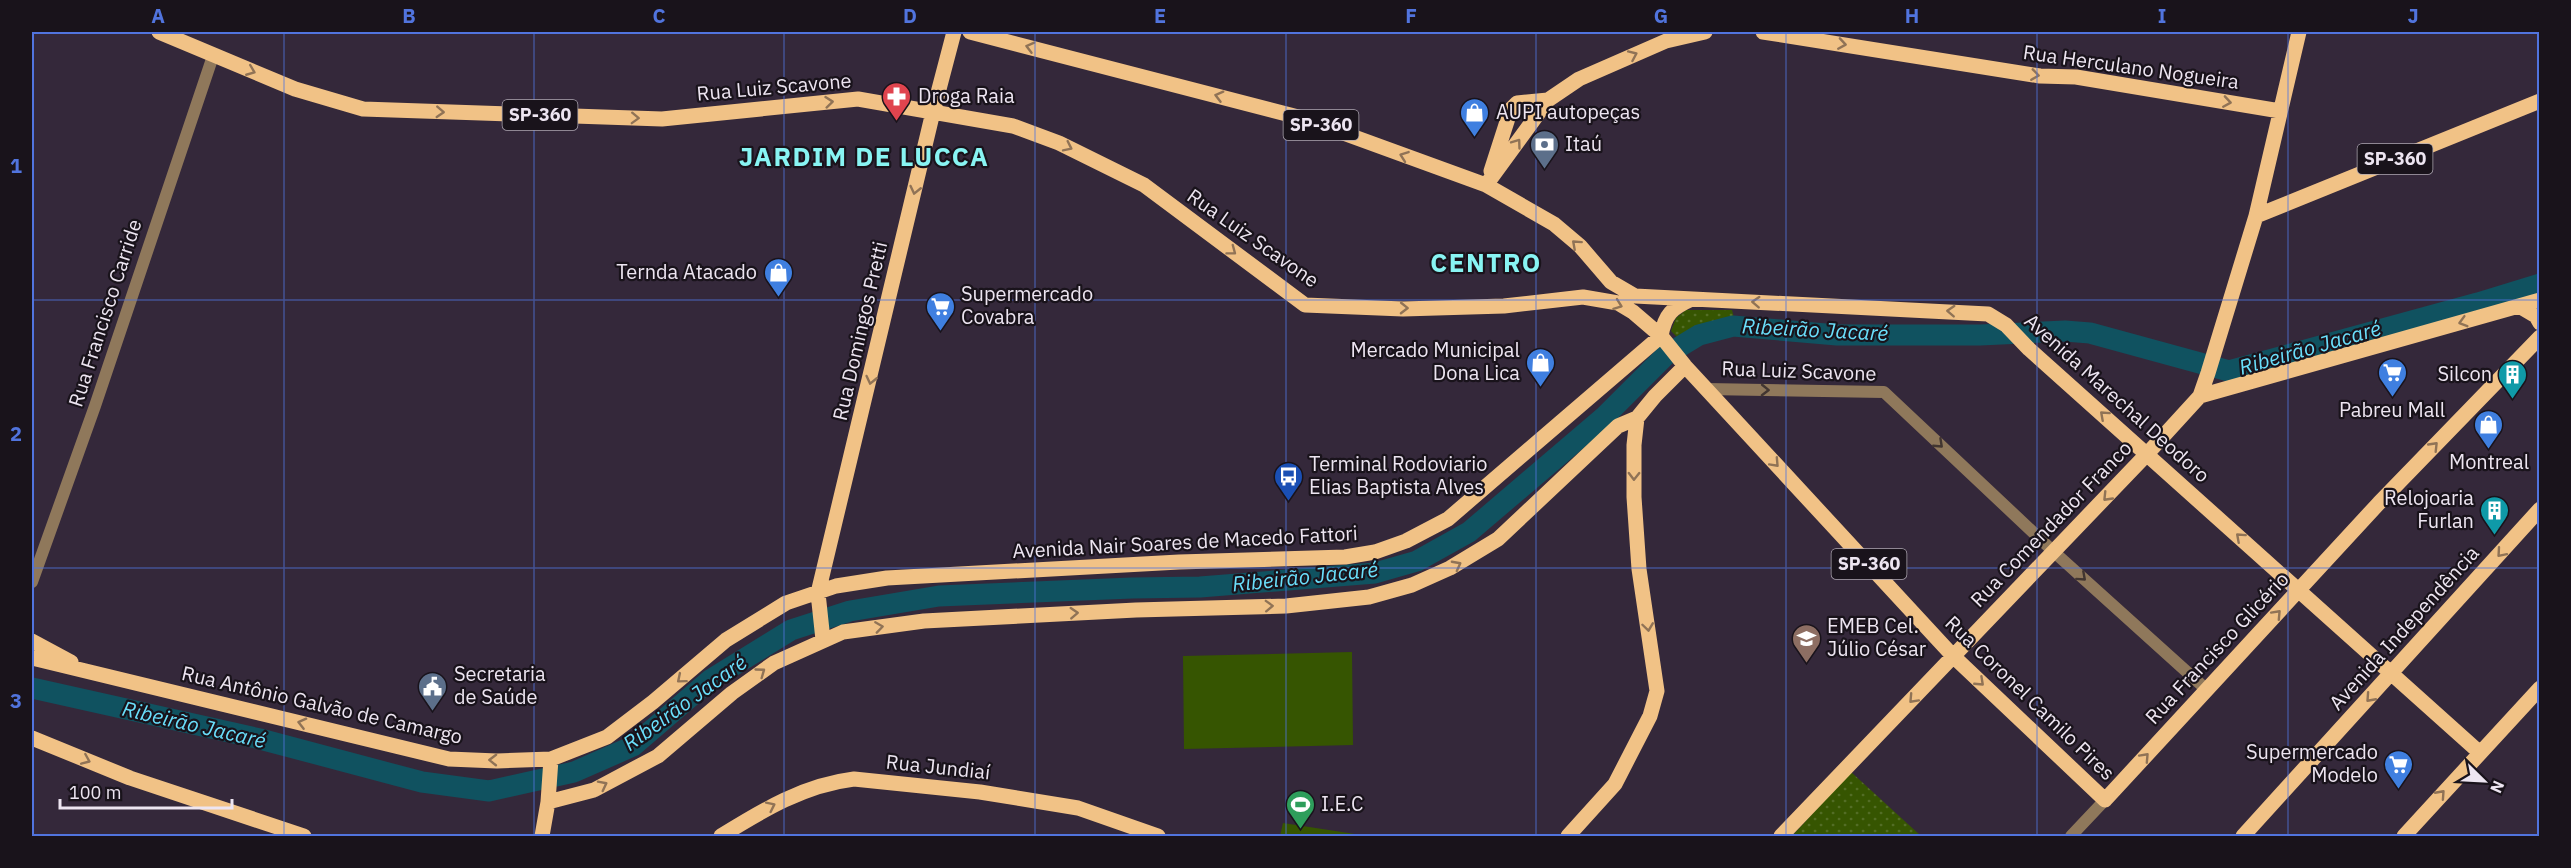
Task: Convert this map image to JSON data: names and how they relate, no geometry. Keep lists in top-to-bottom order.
{
  "streets": {
    "main road": [
      "Rua Herculano Nogueira",
      "Rua Luiz Scavone",
      "SP-360",
      "Rua Domingos Pretti",
      "Avenida Marechal Deodoro",
      "Rua Comendador Franco",
      "Avenida Nair Soares de Macedo Fattori",
      "Avenida Independência",
      "Rua Francisco Glicério",
      "Rua Coronel Camilo Pires",
      "Rua Antônio Galvão de Camargo",
      "Rua Jundiaí"
    ],
    "street": ["Rua Francisco Carride"]
  },
  "crossings": [
    ["Rua Luiz Scavone", "Rua Francisco Carride"],
    ["Rua Luiz Scavone", "Rua Domingos Pretti"],
    ["Rua Luiz Scavone", "Rua Comendador Franco"],
    ["Rua Luiz Scavone", "Avenida Nair Soares de Macedo Fattori"],
    ["Rua Luiz Scavone", "Rua Francisco Glicério"],
    ["Rua Luiz Scavone", "Rua Coronel Camilo Pires"],
    ["SP-360", "Avenida Marechal Deodoro"],
    ["Rua Domingos Pretti", "Avenida Nair Soares de Macedo Fattori"],
    ["Avenida Marechal Deodoro", "Rua Comendador Franco"],
    ["Avenida Marechal Deodoro", "Avenida Independência"],
    ["Avenida Marechal Deodoro", "Rua Francisco Glicério"],
    ["Rua Comendador Franco", "Rua Coronel Camilo Pires"],
    ["Avenida Nair Soares de Macedo Fattori", "Rua Antônio Galvão de Camargo"],
    ["Rua Francisco Glicério", "Rua Coronel Camilo Pires"]
  ],
  "one_way": [
    "Rua Herculano Nogueira",
    "Rua Luiz Scavone",
    "Rua Domingos Pretti",
    "Avenida Marechal Deodoro",
    "Rua Comendador Franco",
    "Rua Francisco Glicério",
    "Rua Coronel Camilo Pires",
    "Rua Jundiaí"
  ],
  "districts": ["JARDIM DE LUCCA", "CENTRO"],
  "water": ["Ribeirão Jacaré"],
  "places": {
    "pharmacy": ["Droga Raia"],
    "shop": [
      "AUPI autopeças",
      "Ternda Atacado",
      "Mercado Municipal Dona Lica",
      "Montreal"
    ],
    "bank": ["Itaú"],
    "supermarket": ["Supermercado Covabra", "Pabreu Mall", "Supermercado Modelo"],
    "building": ["Silcon", "Relojoaria Furlan"],
    "bus stop": ["Terminal Rodoviario Elias Baptista Alves"],
    "school or university": ["EMEB Cel. Júlio César"],
    "public building": ["Secretaria de Saúde"],
    "sports": ["I.E.C"]
  },
  "scale_bar": "100 m",
  "north": "bottom right",
  "grid": {
    "columns": [
      "A",
      "B",
      "C",
      "D",
      "E",
      "F",
      "G",
      "H",
      "I",
      "J"
    ],
    "rows": ["1", "2", "3"]
  }
}
